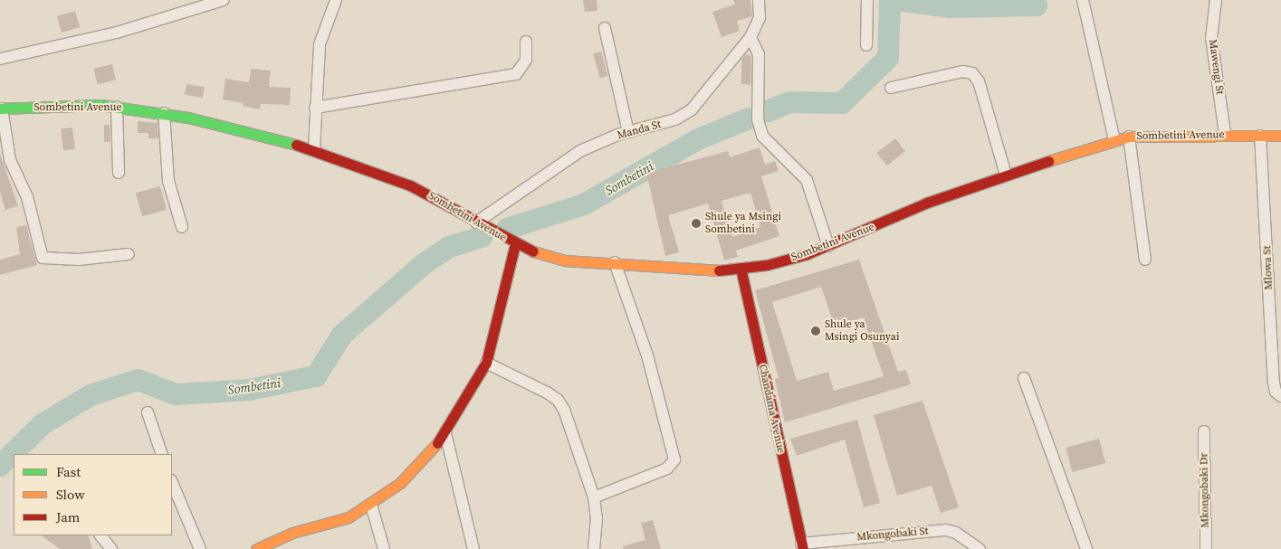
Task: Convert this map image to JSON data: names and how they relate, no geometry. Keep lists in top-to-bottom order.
{
  "streets": {
    "street": [
      "Mawengi St",
      "Sombetini Avenue",
      "Manda St",
      "Mlowa St",
      "Chandama Avenue",
      "Mkongobaki Dr",
      "Mkongobaki St"
    ]
  },
  "crossings": [
    ["Mawengi St", "Sombetini Avenue"],
    ["Sombetini Avenue", "Manda St"],
    ["Sombetini Avenue", "Mlowa St"],
    ["Sombetini Avenue", "Chandama Avenue"],
    ["Chandama Avenue", "Mkongobaki St"]
  ],
  "water": ["Sombetini"],
  "places": ["Shule ya Msingi Sombetini", "Shule ya Msingi Osunyai"],
  "legend": ["Fast", "Slow", "Jam"]
}
